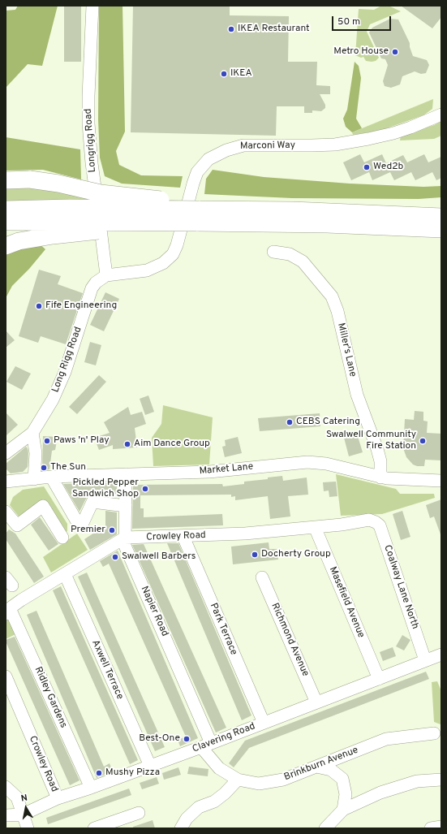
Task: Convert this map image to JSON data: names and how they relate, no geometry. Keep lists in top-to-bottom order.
{
  "streets": {
    "street": [
      "Longrigg Road",
      "Marconi Way",
      "Miller's Lane",
      "Long Rigg Road",
      "Market Lane",
      "Crowley Road",
      "Coalway Lane North",
      "Masefield Avenue",
      "Napier Road",
      "Park Terrace",
      "Richmond Avenue",
      "Axwell Terrace",
      "Ridley Gardens",
      "Clavering Road",
      "Brinkburn Avenue"
    ]
  },
  "crossings": [
    ["Longrigg Road", "Marconi Way"],
    ["Longrigg Road", "Long Rigg Road"],
    ["Marconi Way", "Long Rigg Road"],
    ["Miller's Lane", "Market Lane"],
    ["Market Lane", "Napier Road"],
    ["Crowley Road", "Coalway Lane North"],
    ["Crowley Road", "Masefield Avenue"],
    ["Crowley Road", "Napier Road"],
    ["Crowley Road", "Park Terrace"],
    ["Crowley Road", "Axwell Terrace"],
    ["Crowley Road", "Ridley Gardens"],
    ["Crowley Road", "Clavering Road"],
    ["Coalway Lane North", "Clavering Road"],
    ["Masefield Avenue", "Clavering Road"],
    ["Napier Road", "Clavering Road"],
    ["Napier Road", "Brinkburn Avenue"],
    ["Park Terrace", "Clavering Road"],
    ["Richmond Avenue", "Clavering Road"],
    ["Axwell Terrace", "Clavering Road"],
    ["Ridley Gardens", "Clavering Road"],
    ["Clavering Road", "Brinkburn Avenue"]
  ],
  "places": [
    "IKEA Restaurant",
    "Metro House",
    "IKEA",
    "Wed2b",
    "Fife Engineering",
    "CEBS Catering",
    "Paws 'n' Play",
    "Swalwell Community Fire Station",
    "Aim Dance Group",
    "The Sun",
    "Pickled Pepper Sandwich Shop",
    "Premier",
    "Docherty Group",
    "Swalwell Barbers",
    "Best-One",
    "Mushy Pizza"
  ],
  "scale_bar": "50 m",
  "north": "top"
}
